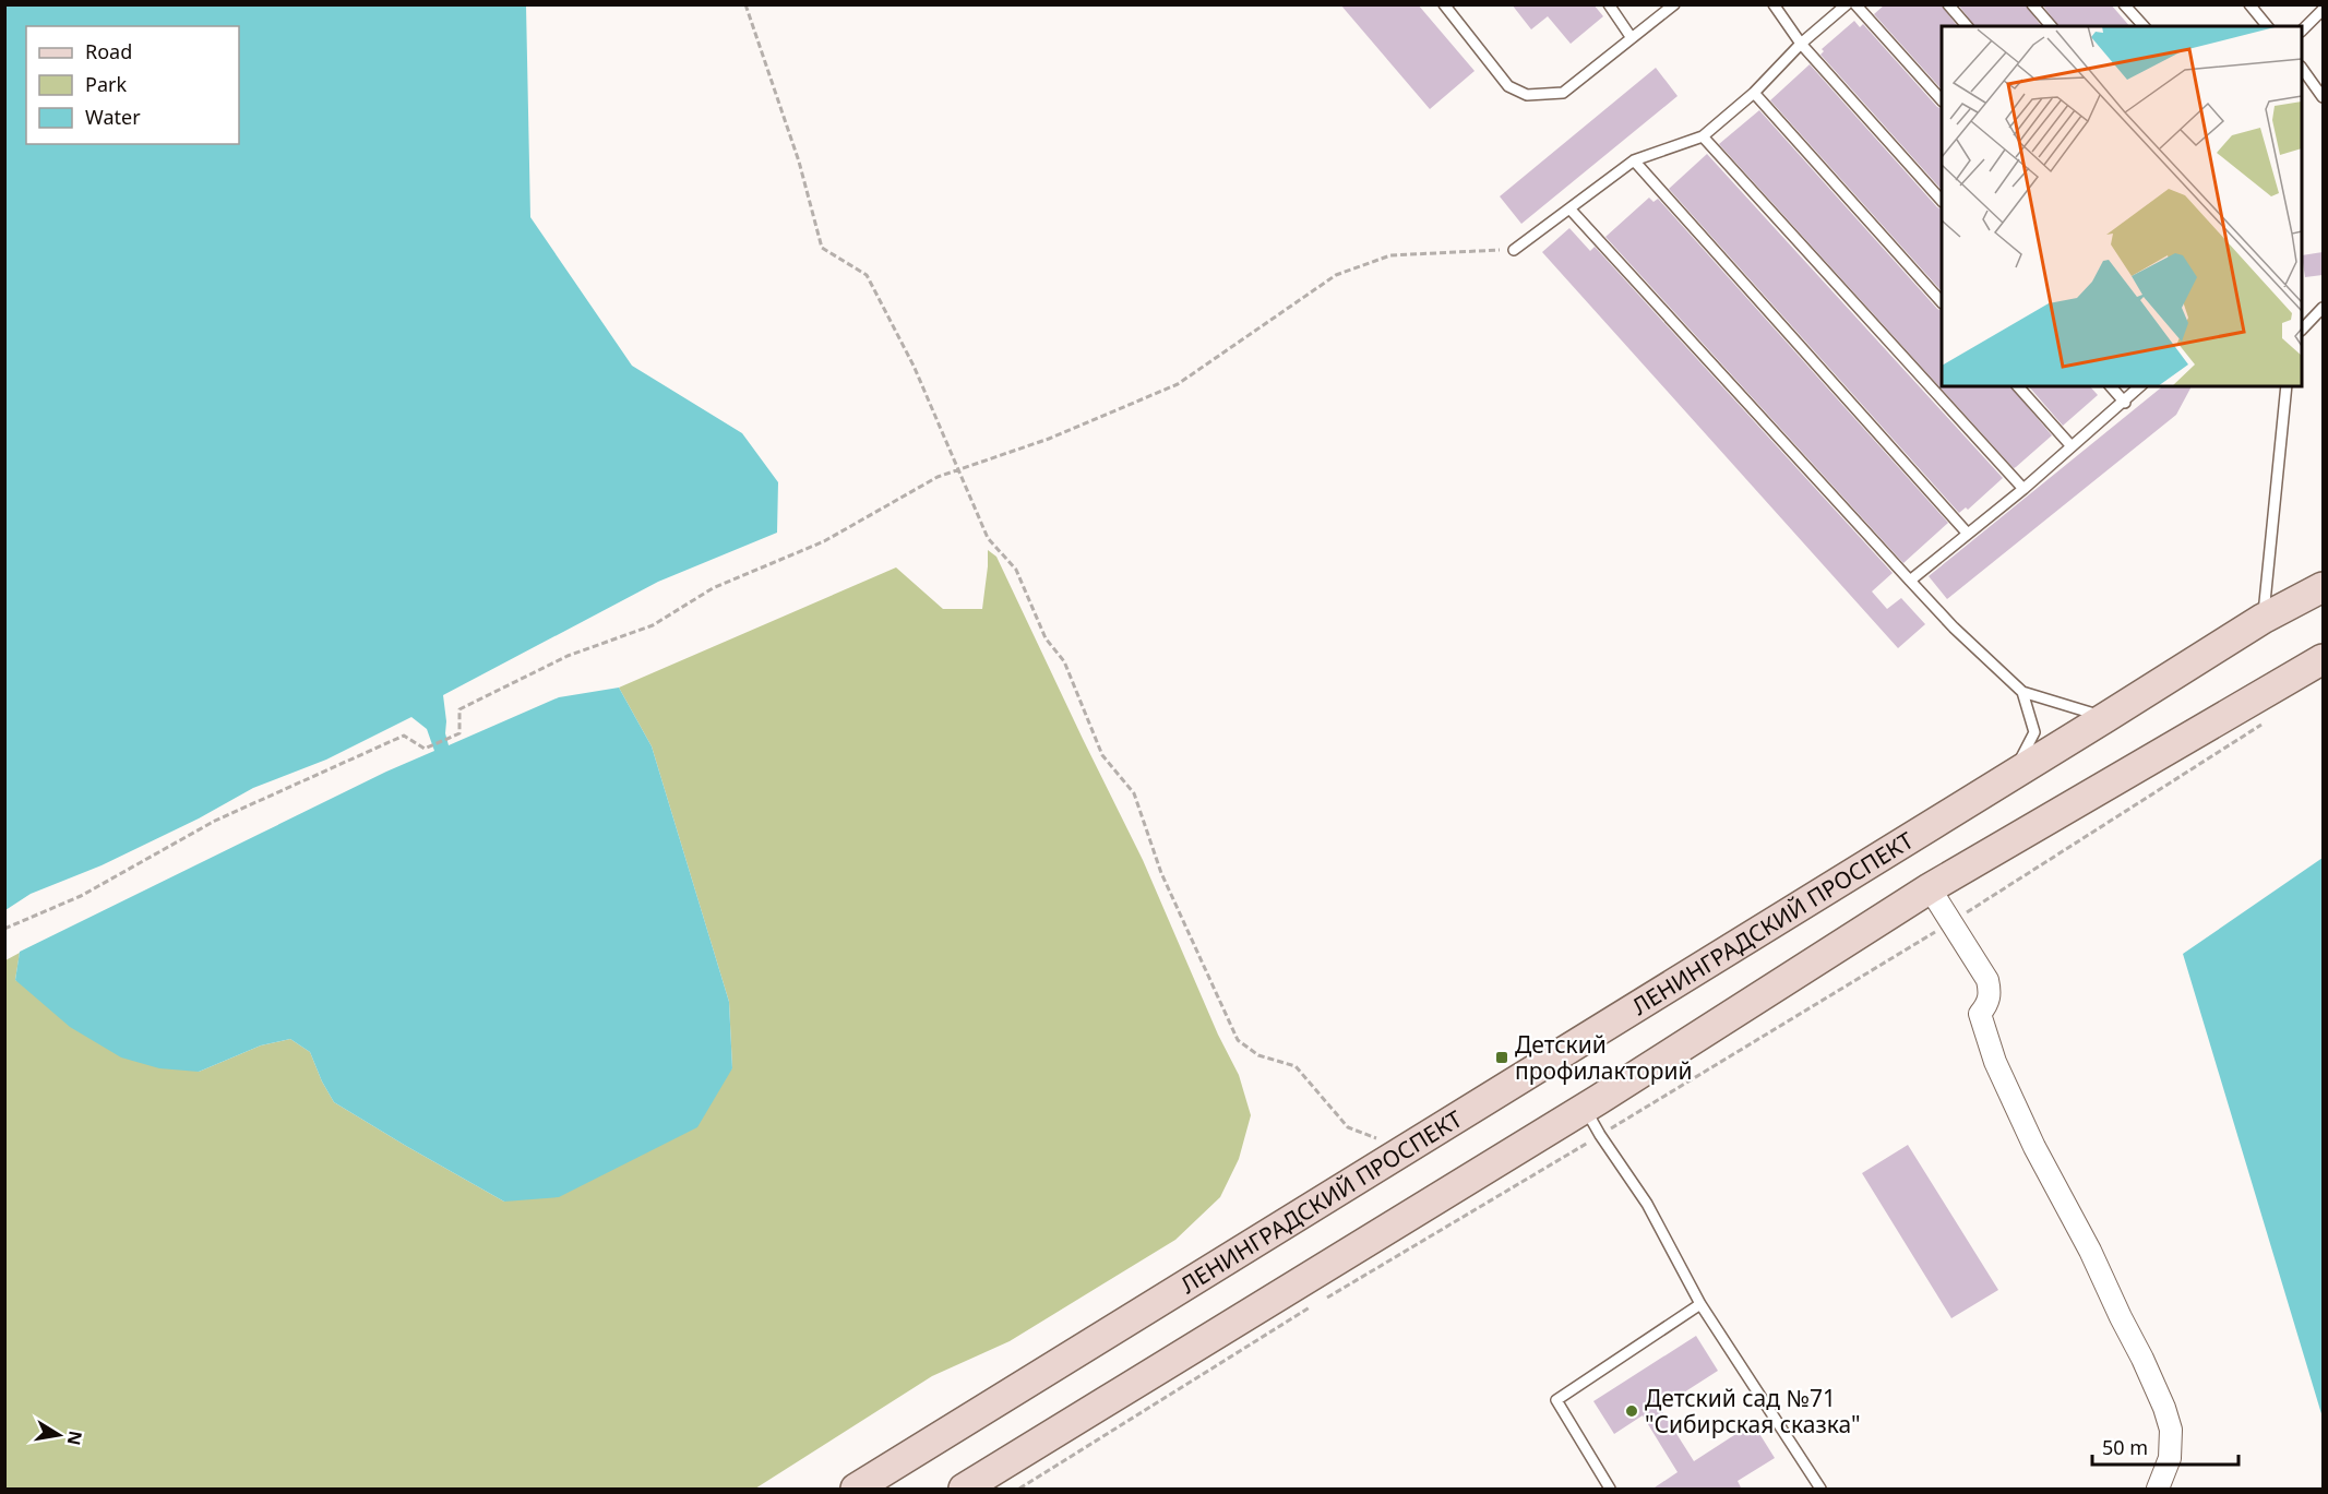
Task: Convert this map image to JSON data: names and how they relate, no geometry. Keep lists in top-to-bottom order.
{
  "streets": {
    "main road": ["ЛЕНИНГРАДСКИЙ ПРОСПЕКТ"]
  },
  "places": {
    "transit": ["Детский профилакторий"],
    "other": ["Детский сад №71 \"Сибирская сказка\""]
  },
  "legend": ["Road", "Park", "Water"],
  "scale_bar": "50 m",
  "north": "right"
}
